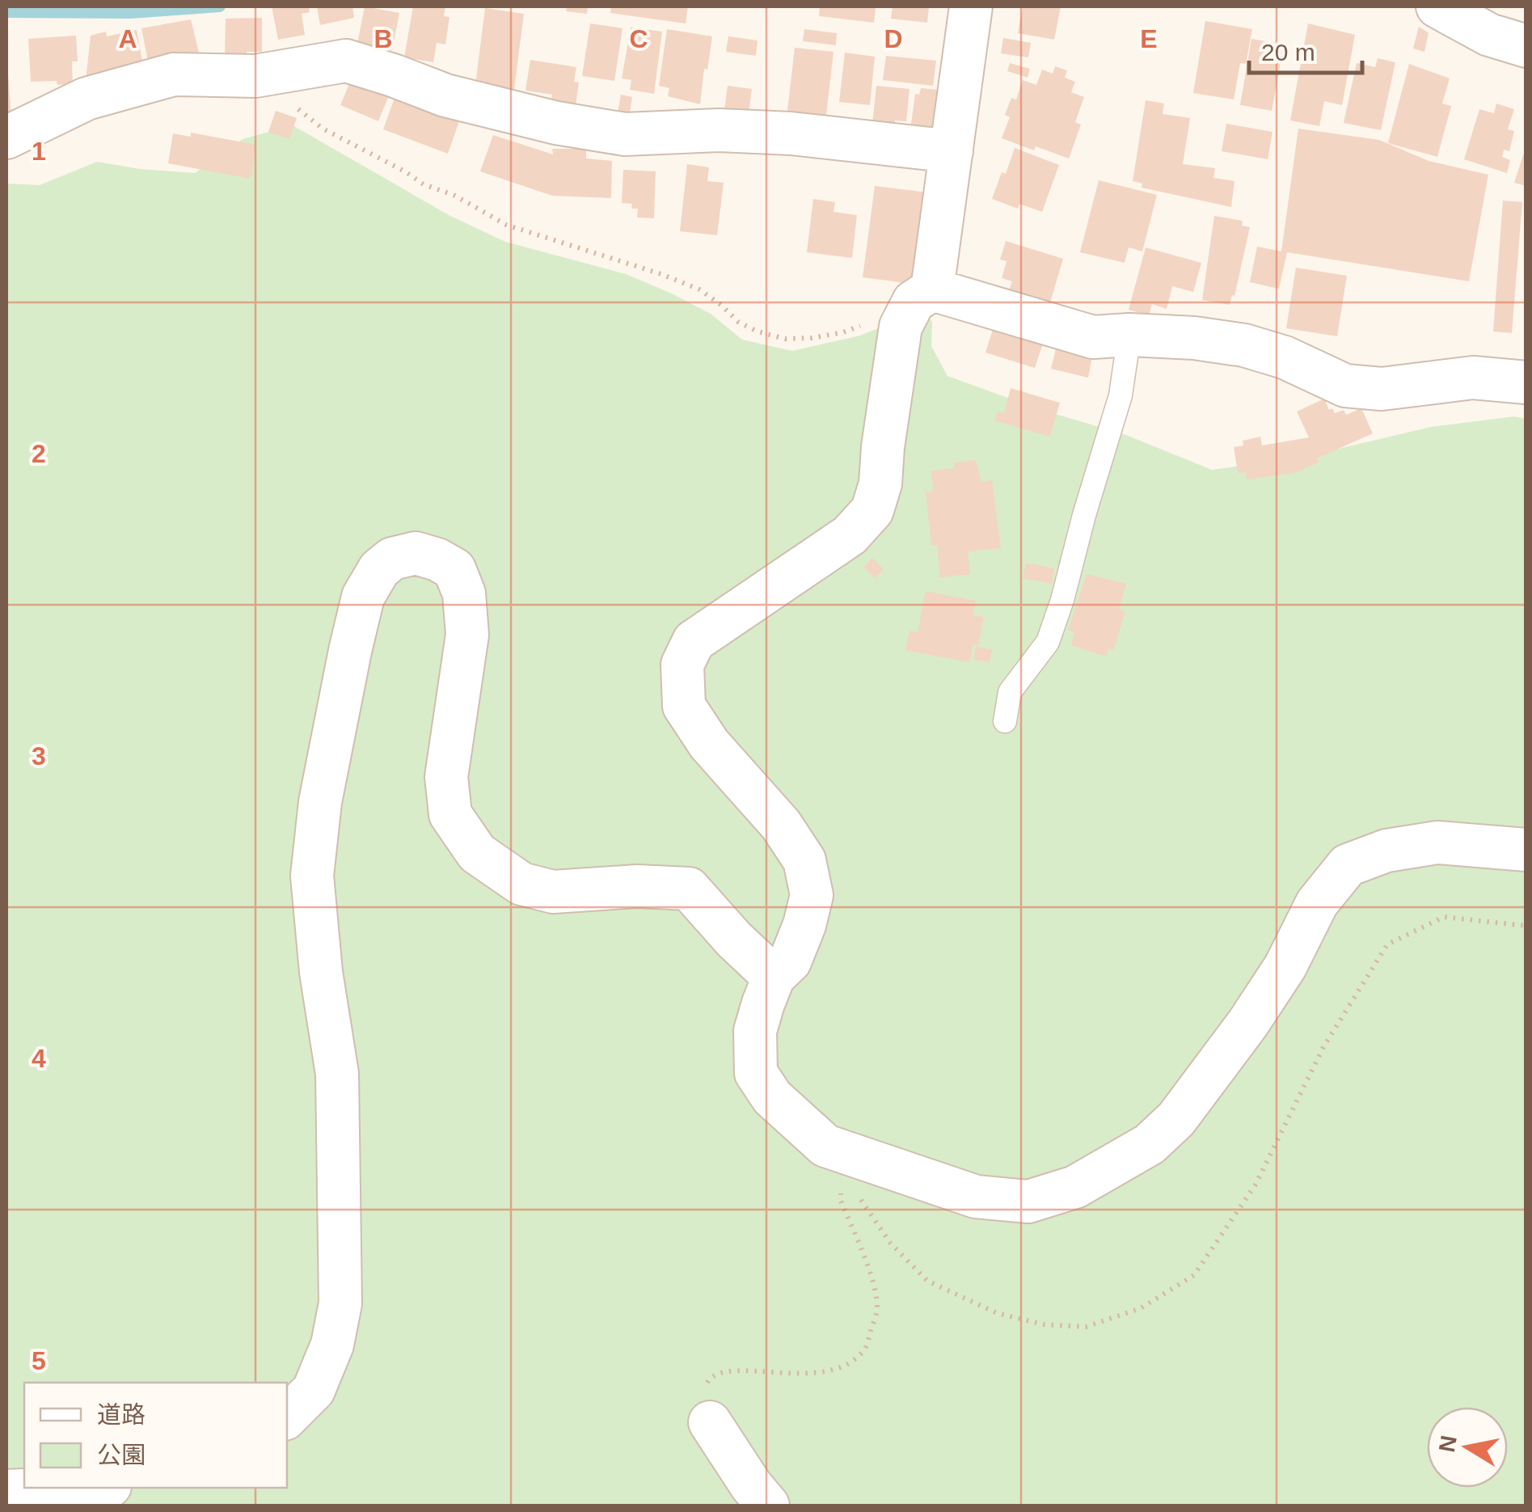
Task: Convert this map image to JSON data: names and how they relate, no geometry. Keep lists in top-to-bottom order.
{
  "legend": ["道路", "公園"],
  "scale_bar": "20 m",
  "north": "left",
  "grid": {
    "columns": [
      "A",
      "B",
      "C",
      "D",
      "E"
    ],
    "rows": [
      "1",
      "2",
      "3",
      "4",
      "5"
    ]
  }
}
